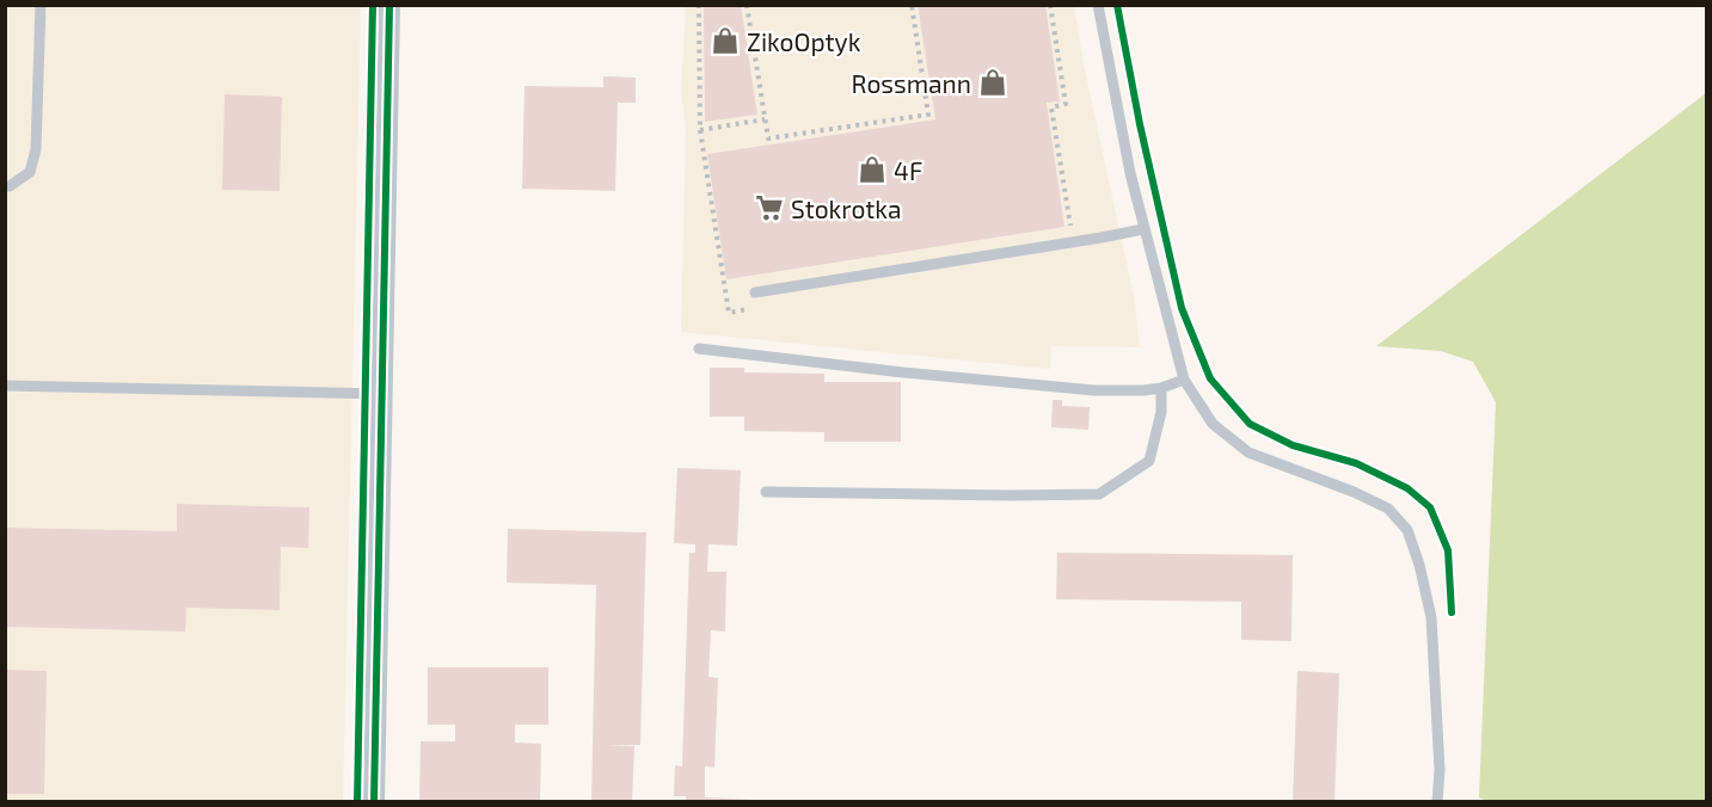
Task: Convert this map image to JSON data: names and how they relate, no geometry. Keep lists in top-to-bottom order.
{
  "places": {
    "shop": ["ZikoOptyk", "Rossmann", "4F"],
    "supermarket": ["Stokrotka"]
  }
}
